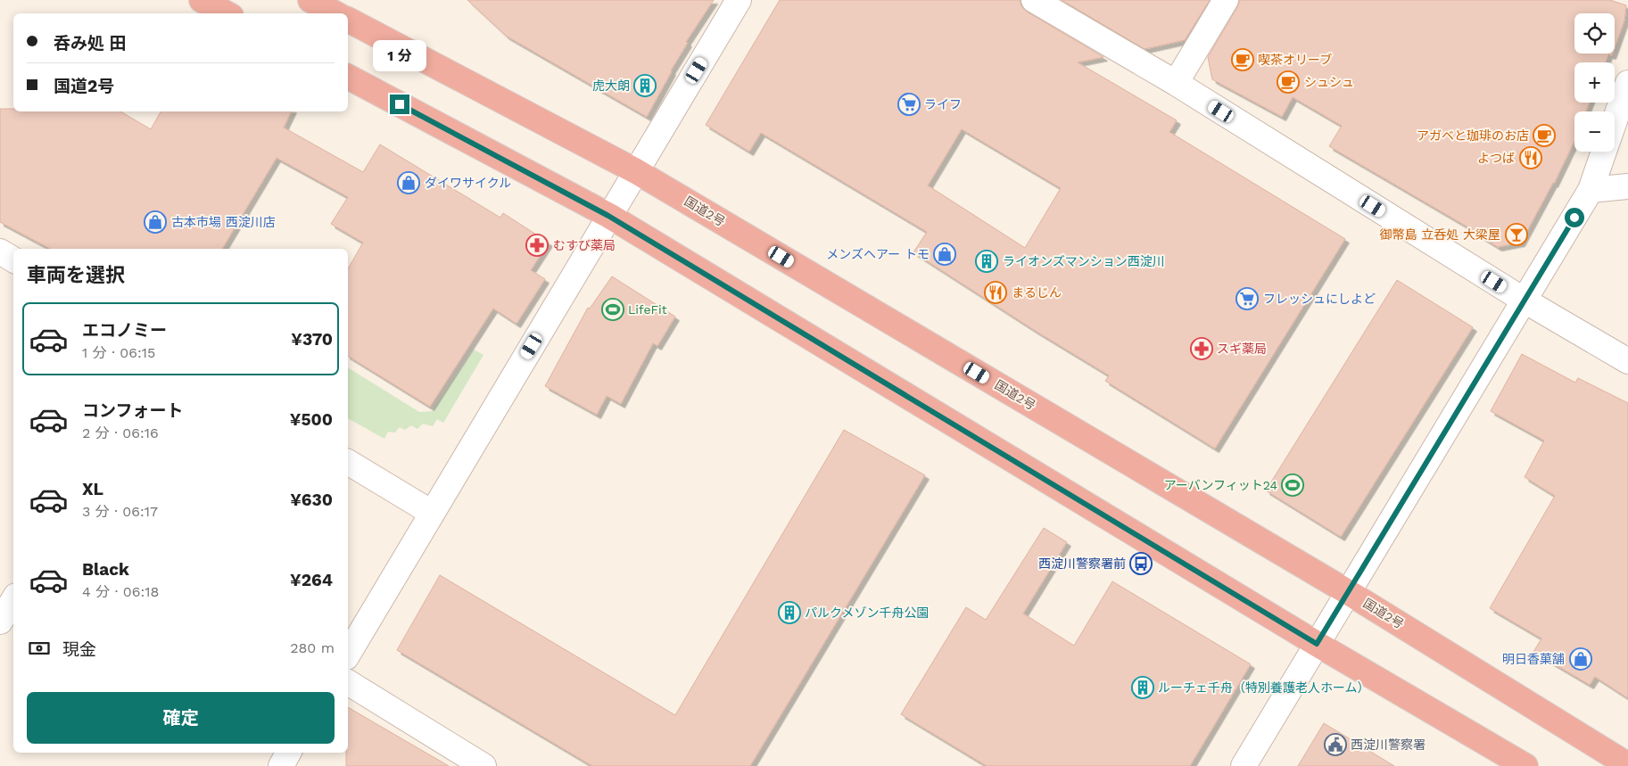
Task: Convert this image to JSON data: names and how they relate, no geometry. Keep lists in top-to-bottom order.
{
  "streets": {
    "highway": ["国道2号"]
  },
  "places": {
    "cafe": ["喫茶オリーブ", "シュシュ", "アガベと珈琲のお店"],
    "building": [
      "虎大朗",
      "ライオンズマンション西淀川",
      "パルクメゾン千舟公園",
      "ルーチェ千舟（特別養護老人ホーム）"
    ],
    "supermarket": ["ライフ", "フレッシュにしよど"],
    "restaurant": ["よつば", "まるじん"],
    "shop": [
      "ダイワサイクル",
      "古本市場 西淀川店",
      "メンズヘアー トモ",
      "明日香菓舗"
    ],
    "bar": ["御幣島 立呑処 大梁屋"],
    "pharmacy": ["むすび薬局", "スギ薬局"],
    "sports": ["LifeFit", "アーバンフィット24"],
    "bus stop": ["西淀川警察署前"],
    "public building": ["西淀川警察署"]
  },
  "page": {
    "map_buttons": ["+", "−"],
    "banner": ["呑み処 田", "国道2号"],
    "bubble": "1 分",
    "heading": "車両を選択",
    "list": [
      {
        "name": "エコノミー",
        "note": "1 分 · 06:15",
        "value": "¥370"
      },
      {
        "name": "コンフォート",
        "note": "2 分 · 06:16",
        "value": "¥500"
      },
      {
        "name": "XL",
        "note": "3 分 · 06:17",
        "value": "¥630"
      },
      {
        "name": "Black",
        "note": "4 分 · 06:18",
        "value": "¥264"
      }
    ],
    "pay": ["現金", "280 m"],
    "buttons": "確定"
  }
}
